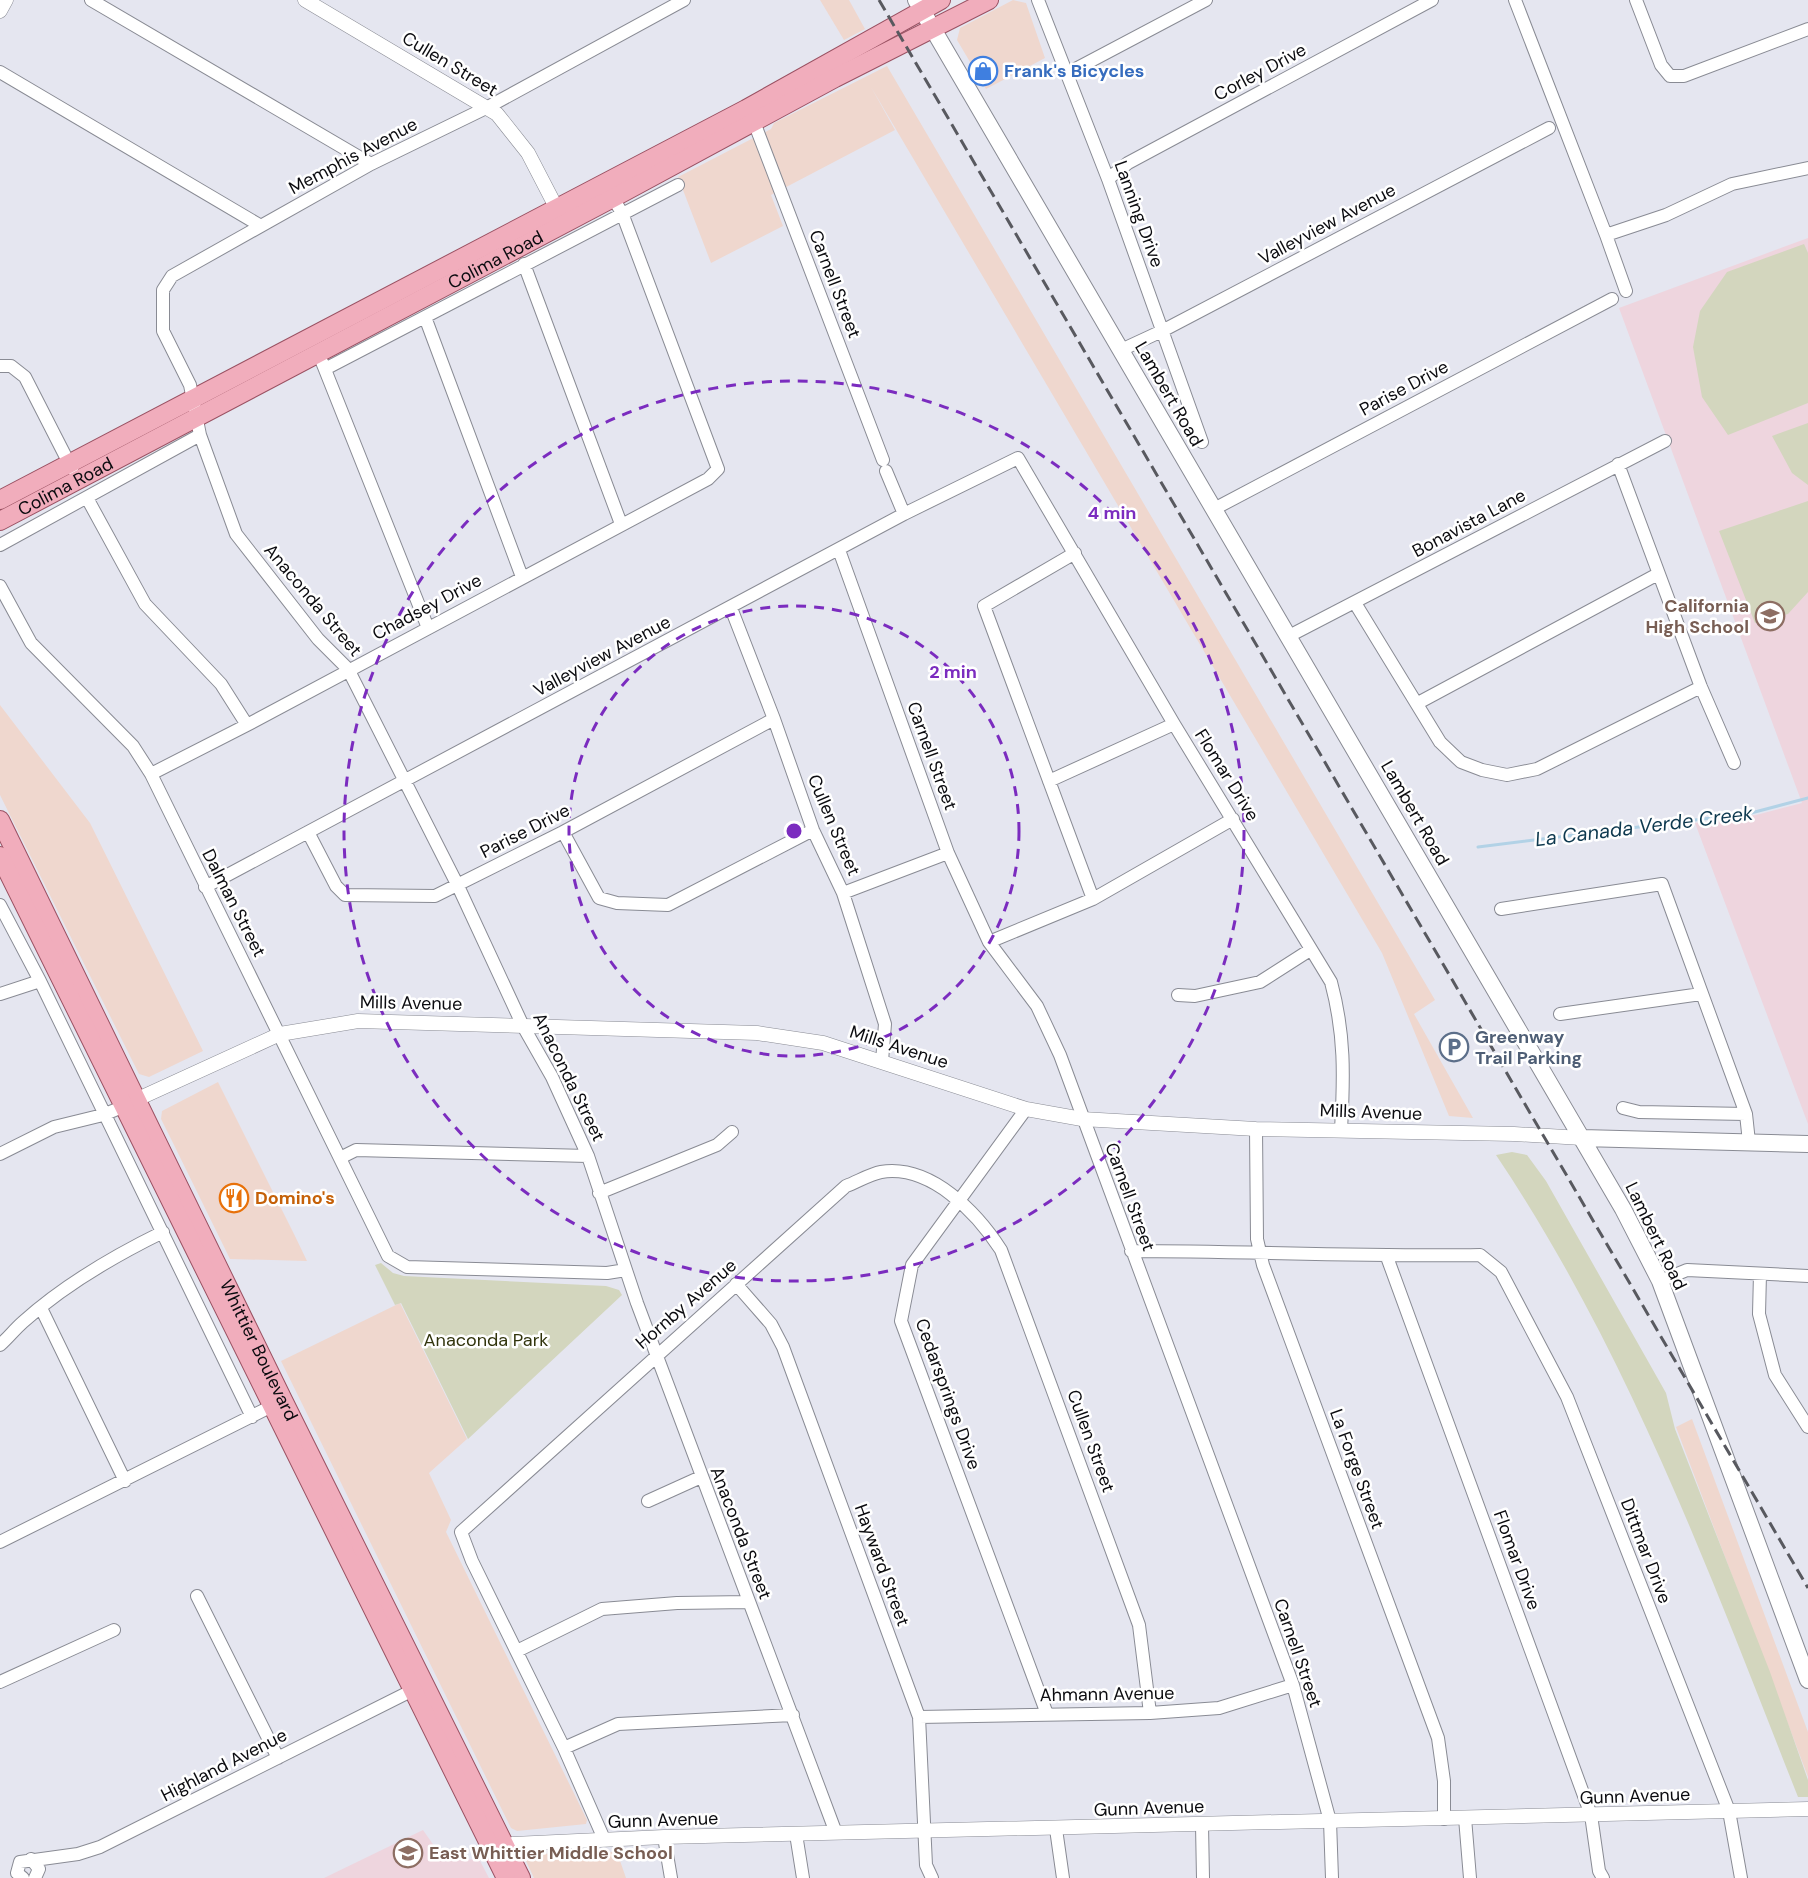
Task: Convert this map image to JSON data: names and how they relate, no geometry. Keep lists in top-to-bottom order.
{
  "streets": {
    "main road": [
      "Colima Road",
      "Lambert Road",
      "Mills Avenue",
      "Whittier Boulevard"
    ],
    "street": [
      "Cullen Street",
      "Corley Drive",
      "Memphis Avenue",
      "Lanning Drive",
      "Valleyview Avenue",
      "Carnell Street",
      "Parise Drive",
      "Bonavista Lane",
      "Anaconda Street",
      "Chadsey Drive",
      "Flomar Drive",
      "Dalman Street",
      "Hornby Avenue",
      "Cedarsprings Drive",
      "La Forge Street",
      "Dittmar Drive",
      "Hayward Street",
      "Ahmann Avenue",
      "Highland Avenue",
      "Gunn Avenue"
    ]
  },
  "crossings": [
    ["Cullen Street", "Memphis Avenue"],
    ["Cullen Street", "Valleyview Avenue"],
    ["Cullen Street", "Colima Road"],
    ["Cullen Street", "Parise Drive"],
    ["Cullen Street", "Mills Avenue"],
    ["Cullen Street", "Hornby Avenue"],
    ["Cullen Street", "Cedarsprings Drive"],
    ["Cullen Street", "Ahmann Avenue"],
    ["Corley Drive", "Lanning Drive"],
    ["Memphis Avenue", "Colima Road"],
    ["Memphis Avenue", "Anaconda Street"],
    ["Lanning Drive", "Valleyview Avenue"],
    ["Valleyview Avenue", "Carnell Street"],
    ["Valleyview Avenue", "Parise Drive"],
    ["Valleyview Avenue", "Lambert Road"],
    ["Valleyview Avenue", "Anaconda Street"],
    ["Valleyview Avenue", "Flomar Drive"],
    ["Valleyview Avenue", "Dalman Street"],
    ["Colima Road", "Carnell Street"],
    ["Colima Road", "Lambert Road"],
    ["Colima Road", "Anaconda Street"],
    ["Colima Road", "Chadsey Drive"],
    ["Carnell Street", "Mills Avenue"],
    ["Carnell Street", "Ahmann Avenue"],
    ["Carnell Street", "Gunn Avenue"],
    ["Parise Drive", "Lambert Road"],
    ["Parise Drive", "Anaconda Street"],
    ["Lambert Road", "Bonavista Lane"],
    ["Lambert Road", "Mills Avenue"],
    ["Anaconda Street", "Chadsey Drive"],
    ["Anaconda Street", "Dalman Street"],
    ["Anaconda Street", "Mills Avenue"],
    ["Anaconda Street", "Hornby Avenue"],
    ["Anaconda Street", "Gunn Avenue"],
    ["Chadsey Drive", "Dalman Street"],
    ["Flomar Drive", "Mills Avenue"],
    ["Flomar Drive", "Dittmar Drive"],
    ["Flomar Drive", "Gunn Avenue"],
    ["Dalman Street", "Mills Avenue"],
    ["Mills Avenue", "Whittier Boulevard"],
    ["Mills Avenue", "Cedarsprings Drive"],
    ["Mills Avenue", "La Forge Street"],
    ["Hornby Avenue", "Cedarsprings Drive"],
    ["Hornby Avenue", "Hayward Street"],
    ["Whittier Boulevard", "Highland Avenue"],
    ["Whittier Boulevard", "Gunn Avenue"],
    ["Cedarsprings Drive", "Ahmann Avenue"],
    ["La Forge Street", "Gunn Avenue"],
    ["Dittmar Drive", "Gunn Avenue"],
    ["Hayward Street", "Ahmann Avenue"],
    ["Hayward Street", "Gunn Avenue"]
  ],
  "water": ["La Canada Verde Creek"],
  "parks": ["Anaconda Park"],
  "places": {
    "shop": ["Frank's Bicycles"],
    "school or university": ["California High School", "East Whittier Middle School"],
    "parking": ["Greenway Trail Parking"],
    "restaurant": ["Domino's"]
  },
  "rings": ["4 min", "2 min"]
}
